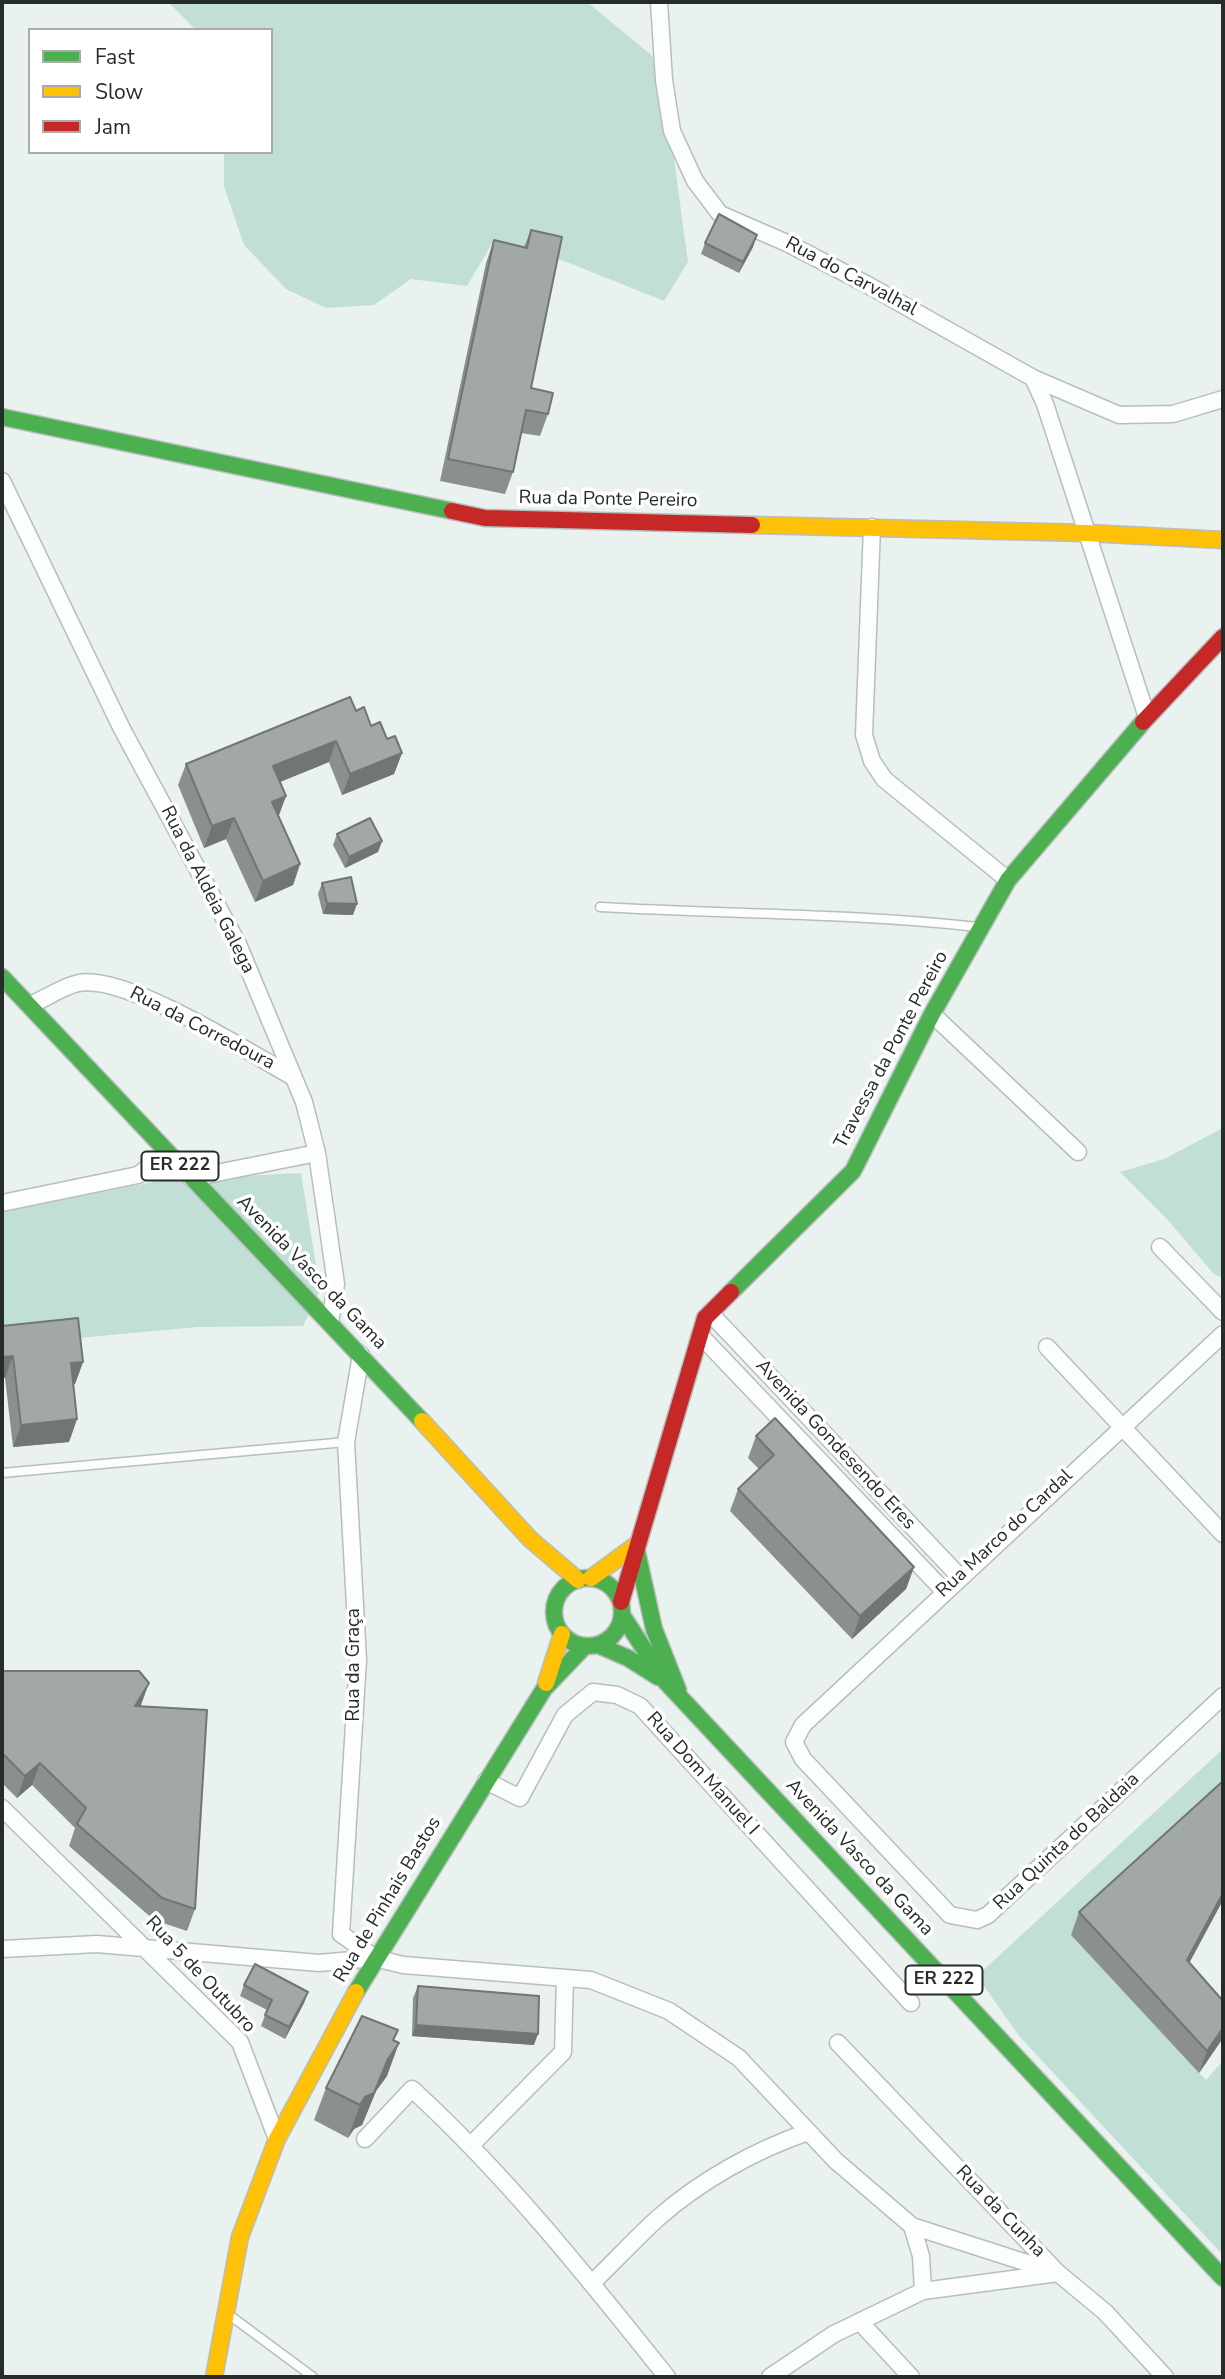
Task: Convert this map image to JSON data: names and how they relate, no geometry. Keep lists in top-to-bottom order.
{
  "streets": {
    "street": [
      "Rua do Carvalhal",
      "Rua da Ponte Pereiro",
      "Rua da Aldeia Galega",
      "Rua da Corredoura",
      "Travessa da Ponte Pereiro",
      "ER 222",
      "Avenida Vasco da Gama",
      "Avenida Gondesendo Eres",
      "Rua Marco do Cardal",
      "Rua da Graça",
      "Rua Dom Manuel I",
      "Rua Quinta do Baldaia",
      "Rua de Pinhais Bastos",
      "Rua 5 de Outubro",
      "Rua da Cunha"
    ]
  },
  "crossings": [
    ["Rua da Aldeia Galega", "Rua da Corredoura"],
    ["Rua da Aldeia Galega", "Avenida Vasco da Gama"],
    ["Rua da Corredoura", "Avenida Vasco da Gama"],
    ["Travessa da Ponte Pereiro", "Avenida Vasco da Gama"],
    ["Travessa da Ponte Pereiro", "Avenida Gondesendo Eres"],
    ["Travessa da Ponte Pereiro", "Rua de Pinhais Bastos"],
    ["Avenida Vasco da Gama", "Rua da Graça"],
    ["Avenida Vasco da Gama", "Rua de Pinhais Bastos"],
    ["Avenida Gondesendo Eres", "Rua Marco do Cardal"],
    ["Rua Marco do Cardal", "Rua Quinta do Baldaia"],
    ["Rua da Graça", "Rua de Pinhais Bastos"],
    ["Rua Dom Manuel I", "Rua de Pinhais Bastos"],
    ["Rua de Pinhais Bastos", "Rua 5 de Outubro"]
  ],
  "legend": ["Fast", "Slow", "Jam"]
}
